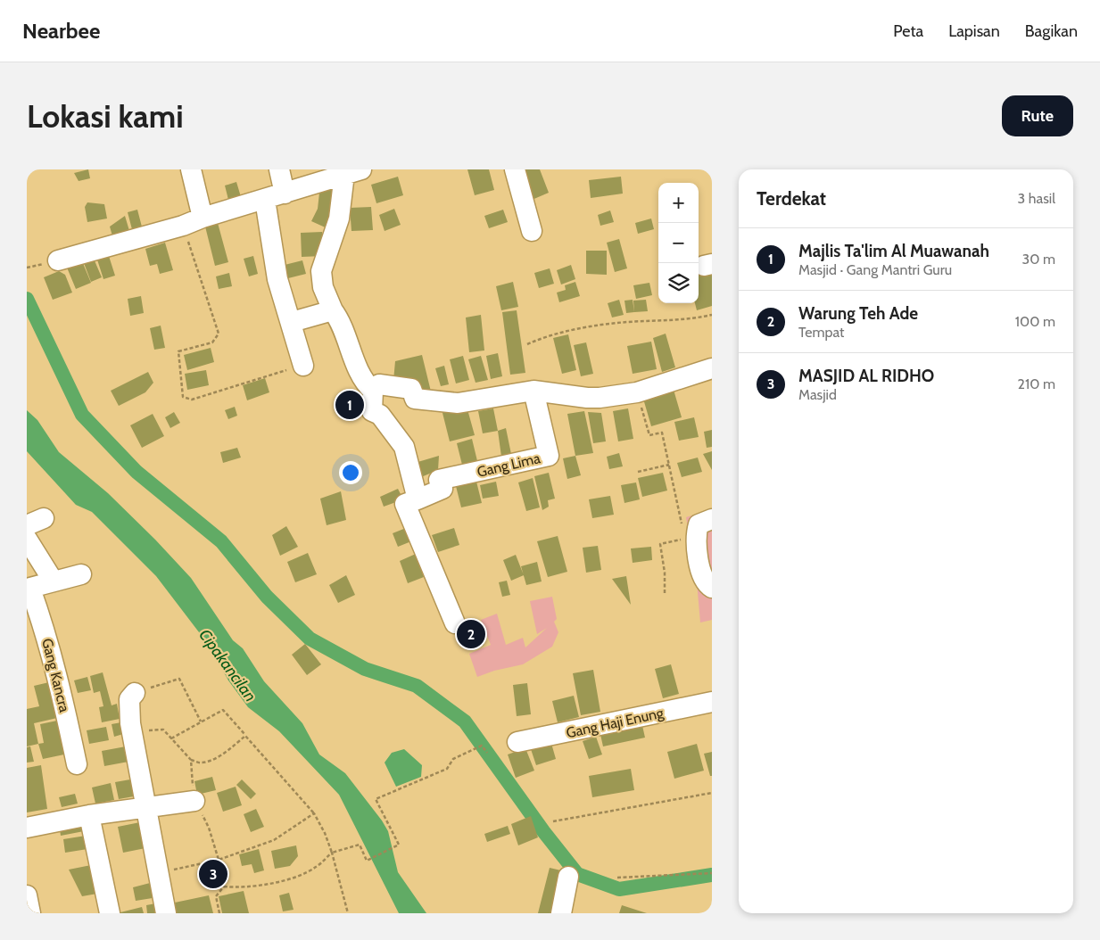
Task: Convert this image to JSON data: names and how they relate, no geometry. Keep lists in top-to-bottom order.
{
  "streets": {
    "street": ["Gang Lima", "Gang Kancra", "Gang Haji Enung"]
  },
  "water": ["Cipakancilan"],
  "page": {
    "header": "Nearbee",
    "nav": ["Peta", "Lapisan", "Bagikan"],
    "buttons": "Rute",
    "title": "Lokasi kami",
    "heading": ["Terdekat", "3 hasil"],
    "map_buttons": ["+", "−"],
    "list": [
      {
        "mark": "1",
        "name": "Majlis Ta'lim Al Muawanah",
        "note": "Masjid · Gang Mantri Guru",
        "value": "30 m"
      },
      {
        "mark": "2",
        "name": "Warung Teh Ade",
        "note": "Tempat",
        "value": "100 m"
      },
      {
        "mark": "3",
        "name": "MASJID AL RIDHO",
        "note": "Masjid",
        "value": "210 m"
      }
    ],
    "pins": ["1", "2", "3"]
  }
}
